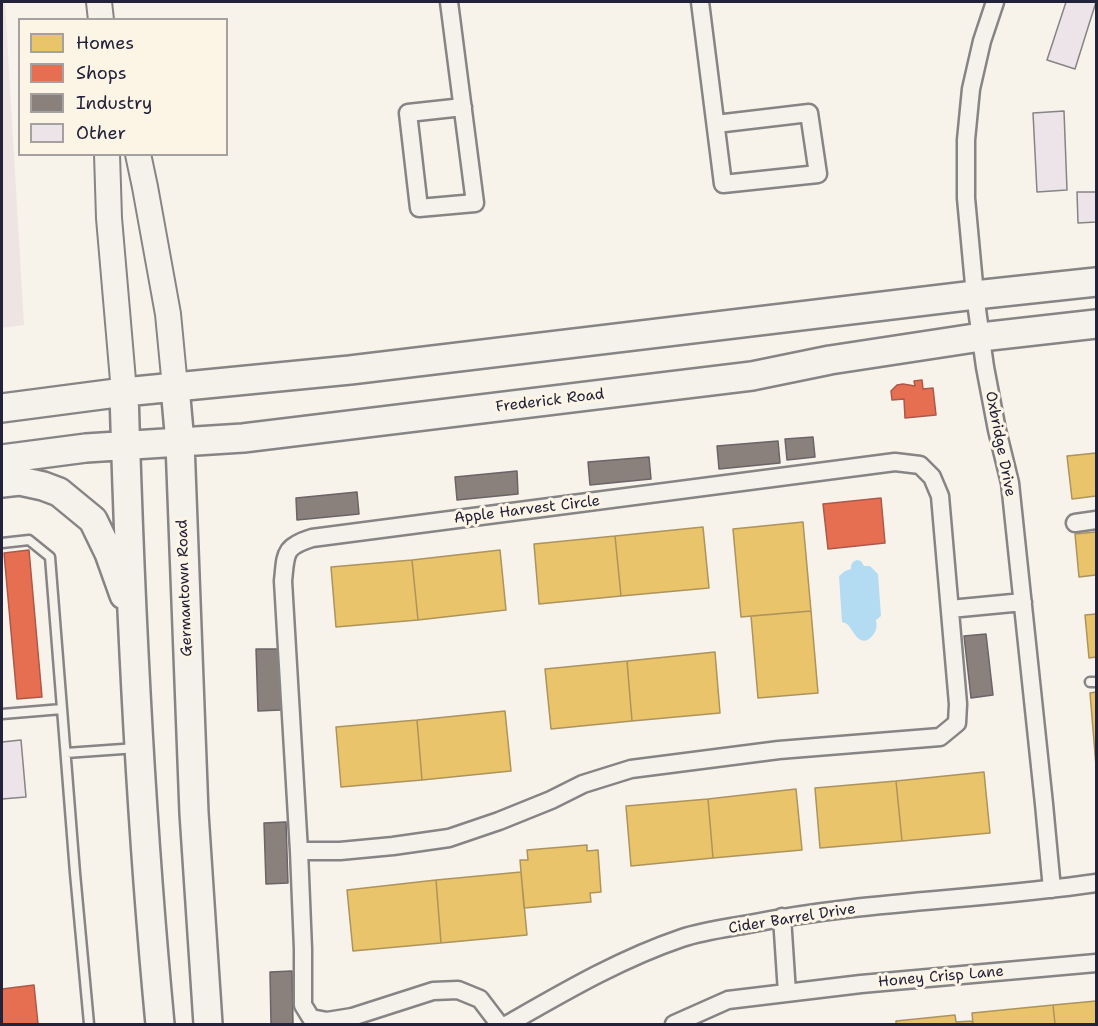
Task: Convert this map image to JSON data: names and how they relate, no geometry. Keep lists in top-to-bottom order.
{
  "streets": {
    "main road": ["Frederick Road", "Germantown Road"],
    "street": [
      "Oxbridge Drive",
      "Apple Harvest Circle",
      "Cider Barrel Drive",
      "Honey Crisp Lane"
    ]
  },
  "crossings": [
    ["Frederick Road", "Oxbridge Drive"],
    ["Frederick Road", "Germantown Road"],
    ["Oxbridge Drive", "Cider Barrel Drive"]
  ],
  "legend": [
    "Homes",
    "Shops",
    "Industry",
    "Other"
  ]
}
